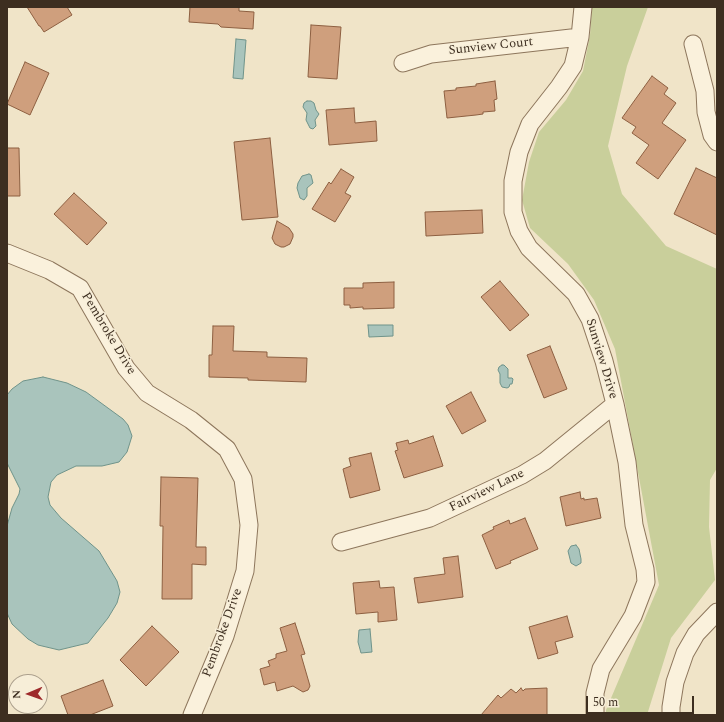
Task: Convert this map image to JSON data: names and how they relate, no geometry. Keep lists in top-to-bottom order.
{
  "streets": {
    "street": [
      "Sunview Court",
      "Pembroke Drive",
      "Sunview Drive",
      "Fairview Lane"
    ]
  },
  "crossings": [
    ["Sunview Court", "Sunview Drive"],
    ["Sunview Drive", "Fairview Lane"]
  ],
  "scale_bar": "50 m",
  "north": "left"
}
